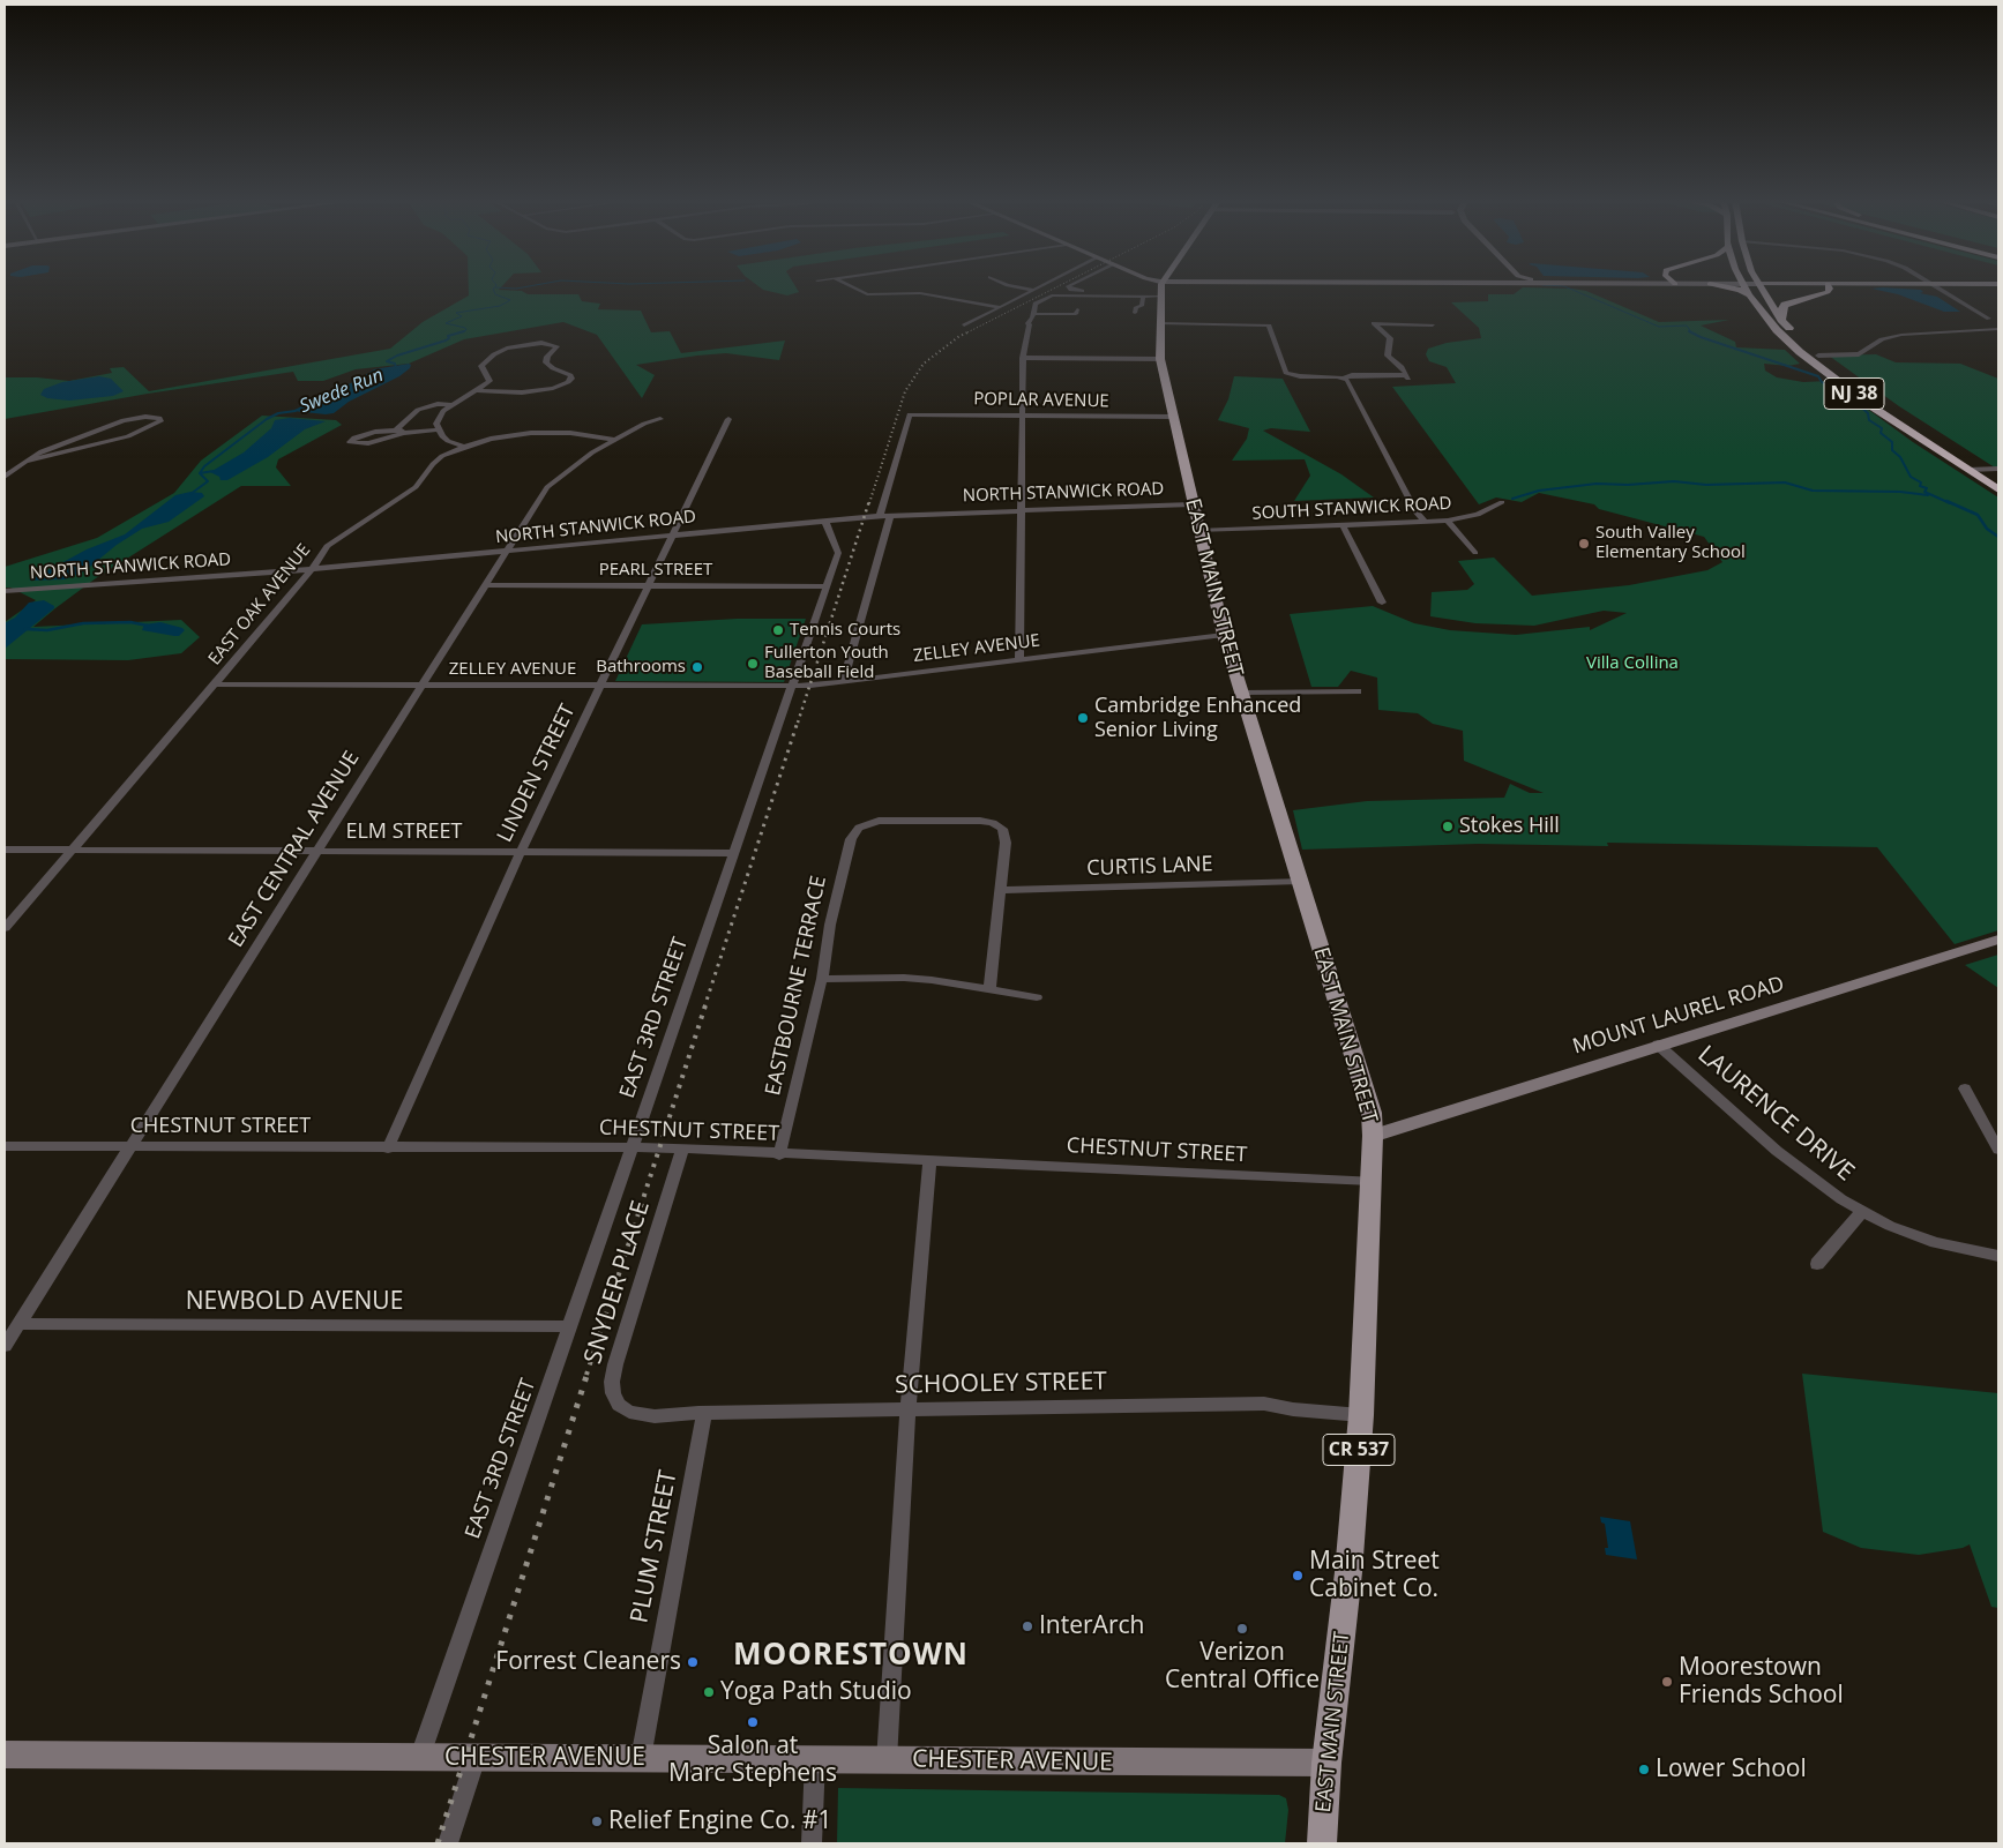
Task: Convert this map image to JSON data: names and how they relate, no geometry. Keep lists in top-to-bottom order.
{
  "streets": {
    "highway": ["NJ 38"],
    "main road": [
      "EAST MAIN STREET",
      "MOUNT LAUREL ROAD",
      "CR 537",
      "CHESTER AVENUE"
    ],
    "street": [
      "POPLAR AVENUE",
      "NORTH STANWICK ROAD",
      "SOUTH STANWICK ROAD",
      "PEARL STREET",
      "EAST OAK AVENUE",
      "ZELLEY AVENUE",
      "LINDEN STREET",
      "ELM STREET",
      "EAST CENTRAL AVENUE",
      "CURTIS LANE",
      "EASTBOURNE TERRACE",
      "EAST 3RD STREET",
      "LAURENCE DRIVE",
      "CHESTNUT STREET",
      "SNYDER PLACE",
      "NEWBOLD AVENUE",
      "SCHOOLEY STREET",
      "PLUM STREET"
    ]
  },
  "crossings": [
    ["POPLAR AVENUE", "NORTH STANWICK ROAD"],
    ["POPLAR AVENUE", "EAST MAIN STREET"],
    ["NORTH STANWICK ROAD", "EAST MAIN STREET"],
    ["NORTH STANWICK ROAD", "EAST OAK AVENUE"],
    ["NORTH STANWICK ROAD", "LINDEN STREET"],
    ["NORTH STANWICK ROAD", "EAST CENTRAL AVENUE"],
    ["NORTH STANWICK ROAD", "EAST 3RD STREET"],
    ["SOUTH STANWICK ROAD", "EAST MAIN STREET"],
    ["PEARL STREET", "LINDEN STREET"],
    ["PEARL STREET", "EAST CENTRAL AVENUE"],
    ["PEARL STREET", "EAST 3RD STREET"],
    ["EAST MAIN STREET", "ZELLEY AVENUE"],
    ["EAST MAIN STREET", "CURTIS LANE"],
    ["EAST MAIN STREET", "MOUNT LAUREL ROAD"],
    ["EAST MAIN STREET", "CHESTNUT STREET"],
    ["EAST MAIN STREET", "SCHOOLEY STREET"],
    ["EAST MAIN STREET", "CHESTER AVENUE"],
    ["EAST OAK AVENUE", "ZELLEY AVENUE"],
    ["EAST OAK AVENUE", "ELM STREET"],
    ["EAST OAK AVENUE", "EAST CENTRAL AVENUE"],
    ["ZELLEY AVENUE", "LINDEN STREET"],
    ["ZELLEY AVENUE", "EAST CENTRAL AVENUE"],
    ["ZELLEY AVENUE", "EAST 3RD STREET"],
    ["LINDEN STREET", "ELM STREET"],
    ["LINDEN STREET", "CHESTNUT STREET"],
    ["ELM STREET", "EAST CENTRAL AVENUE"],
    ["ELM STREET", "EAST 3RD STREET"],
    ["EAST CENTRAL AVENUE", "CHESTNUT STREET"],
    ["EAST CENTRAL AVENUE", "NEWBOLD AVENUE"],
    ["CURTIS LANE", "EASTBOURNE TERRACE"],
    ["EASTBOURNE TERRACE", "CHESTNUT STREET"],
    ["MOUNT LAUREL ROAD", "LAURENCE DRIVE"],
    ["EAST 3RD STREET", "CHESTNUT STREET"],
    ["EAST 3RD STREET", "NEWBOLD AVENUE"],
    ["EAST 3RD STREET", "CHESTER AVENUE"],
    ["CHESTNUT STREET", "SNYDER PLACE"],
    ["SNYDER PLACE", "SCHOOLEY STREET"],
    ["SCHOOLEY STREET", "PLUM STREET"],
    ["PLUM STREET", "CHESTER AVENUE"]
  ],
  "districts": ["MOORESTOWN"],
  "water": ["Swede Run"],
  "parks": ["Villa Collina"],
  "places": [
    "South Valley Elementary School",
    "Tennis Courts",
    "Fullerton Youth Baseball Field",
    "Bathrooms",
    "Cambridge Enhanced Senior Living",
    "Stokes Hill",
    "Main Street Cabinet Co.",
    "InterArch",
    "Verizon Central Office",
    "Forrest Cleaners",
    "Moorestown Friends School",
    "Yoga Path Studio",
    "Salon at Marc Stephens",
    "Lower School",
    "Relief Engine Co. #1"
  ]
}
